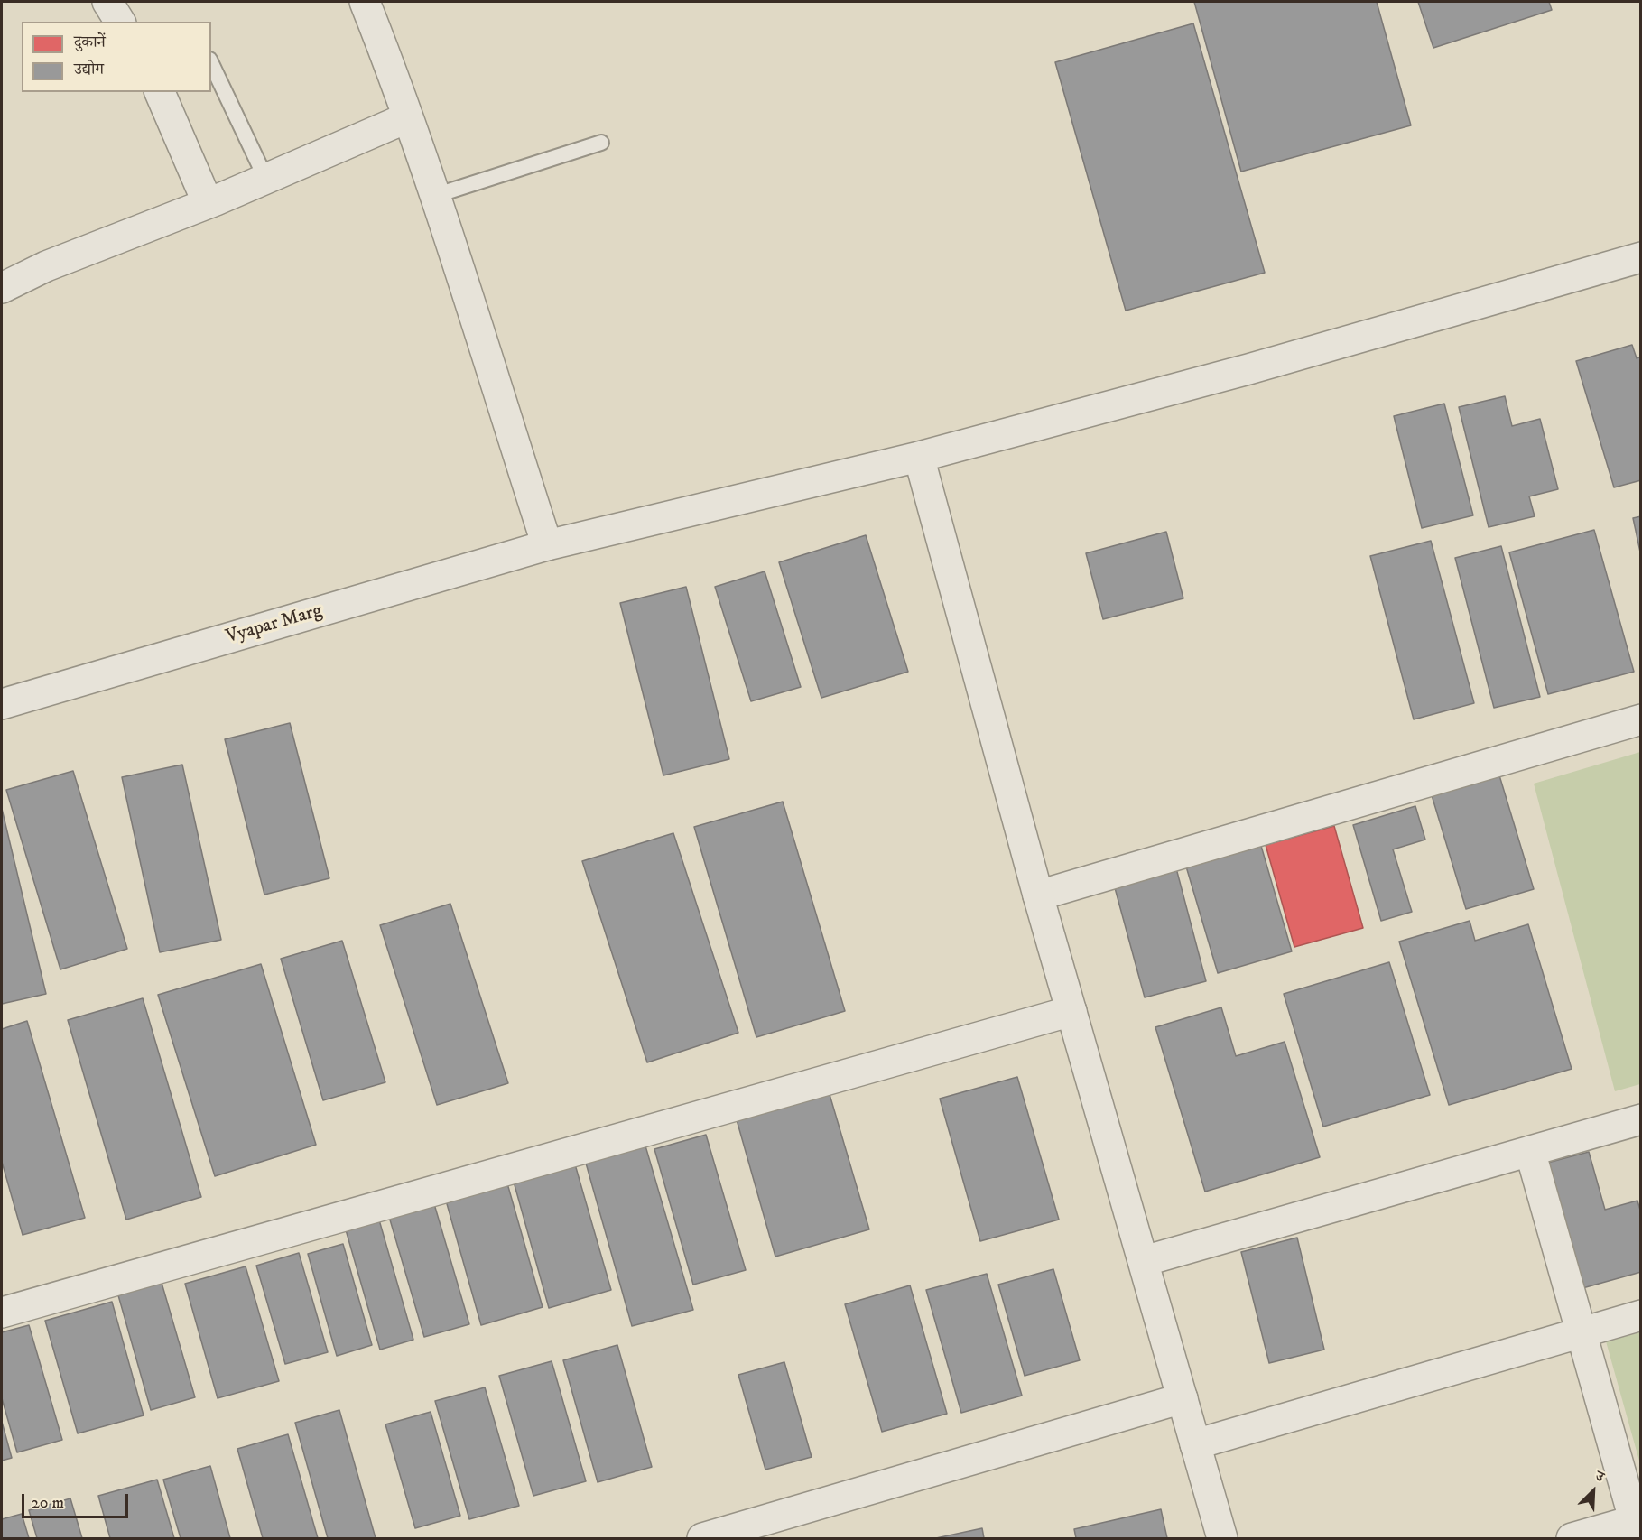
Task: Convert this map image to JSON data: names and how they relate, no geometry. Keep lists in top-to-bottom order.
{
  "streets": {
    "street": ["Vyapar Marg"]
  },
  "legend": ["दुकानें", "उद्योग"],
  "scale_bar": "20 m",
  "north": "top right"
}
